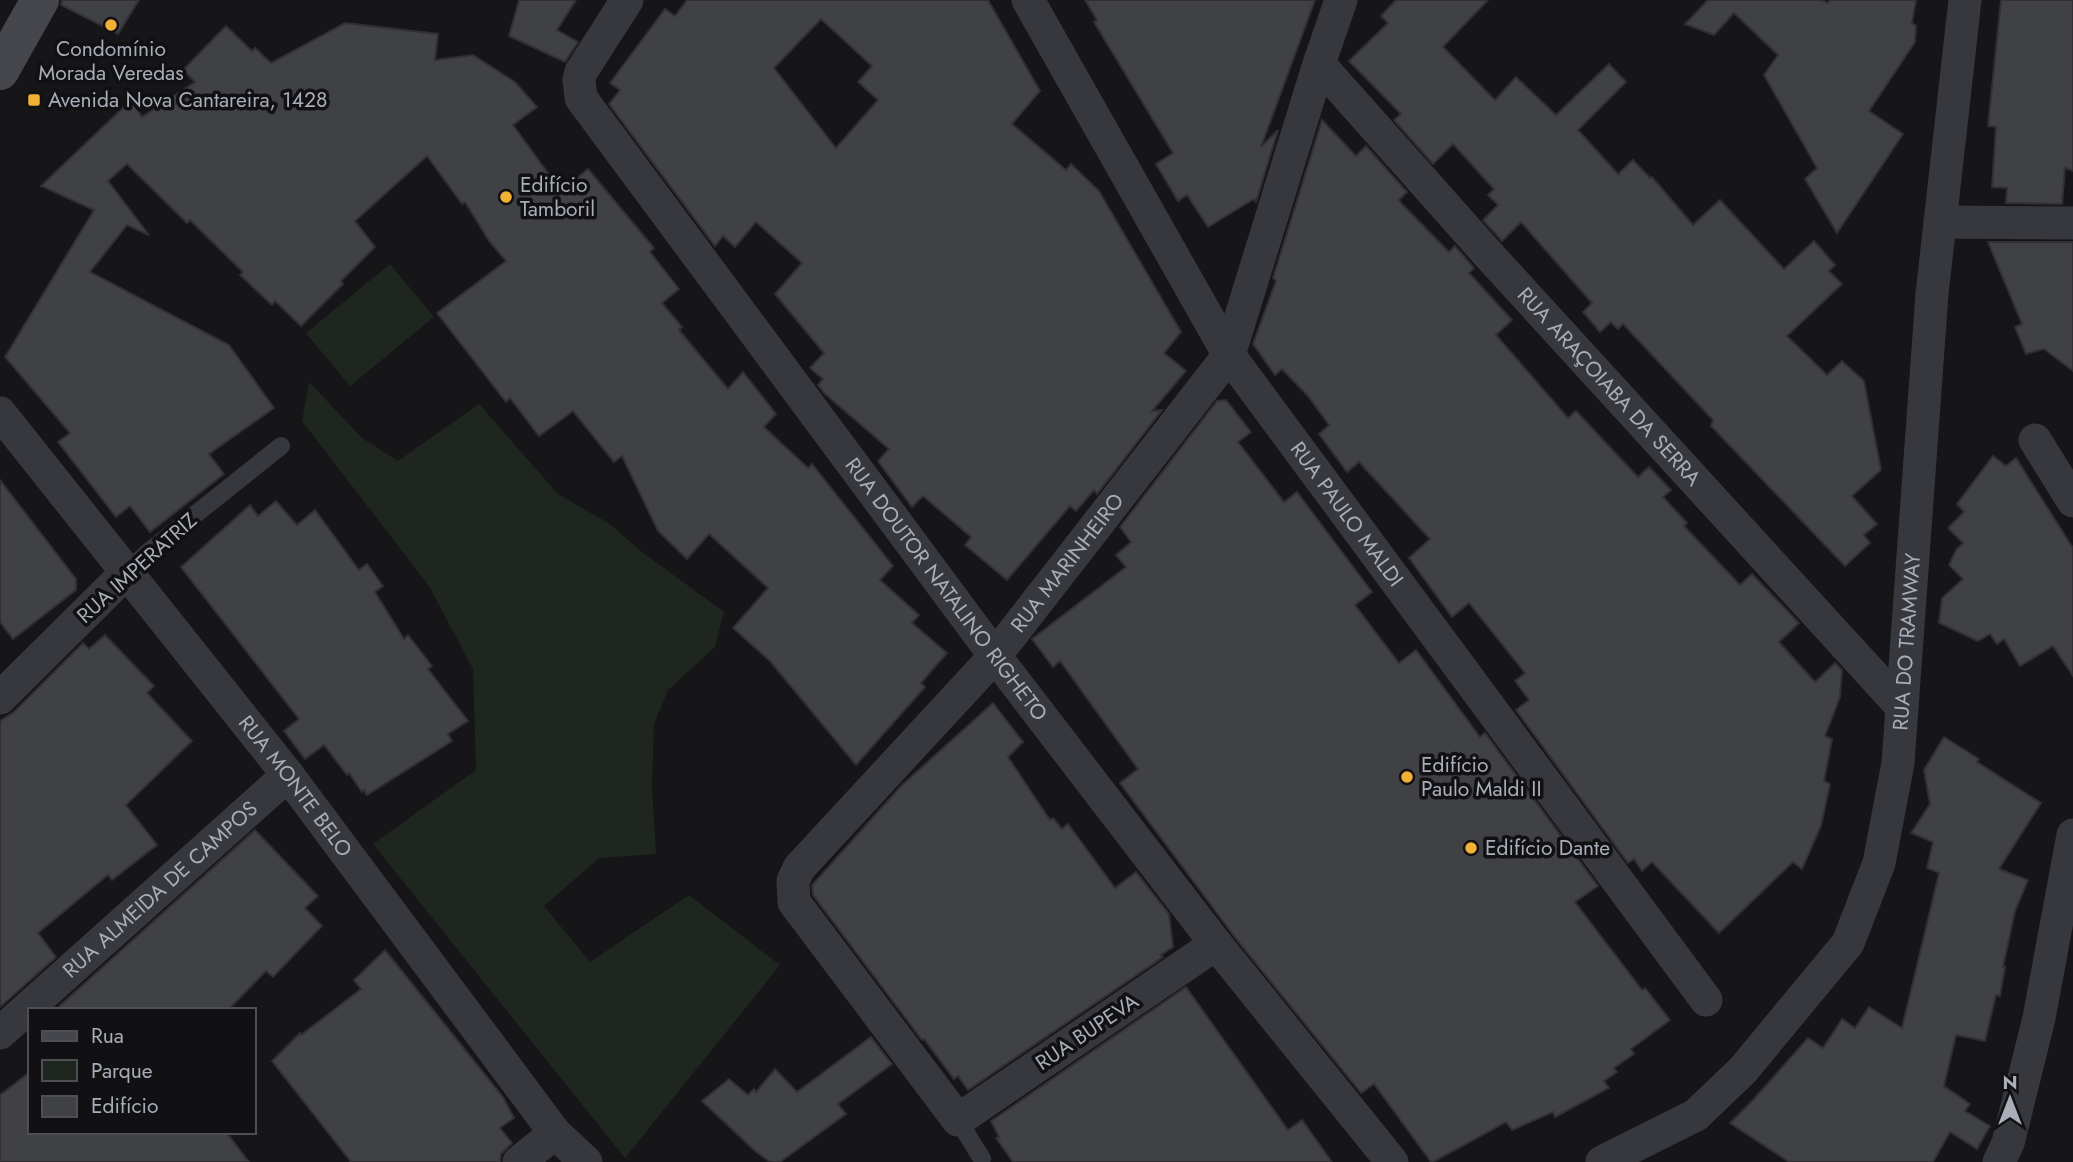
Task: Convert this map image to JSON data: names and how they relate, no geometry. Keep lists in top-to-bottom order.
{
  "streets": {
    "street": [
      "RUA ARAÇOIABA DA SERRA",
      "RUA PAULO MALDI",
      "RUA MARINHEIRO",
      "RUA IMPERATRIZ",
      "RUA DOUTOR NATALINO RIGHETO",
      "RUA DO TRAMWAY",
      "RUA MONTE BELO",
      "RUA ALMEIDA DE CAMPOS",
      "RUA BUPEVA"
    ]
  },
  "crossings": [
    ["RUA ARAÇOIABA DA SERRA", "RUA MARINHEIRO"],
    ["RUA ARAÇOIABA DA SERRA", "RUA DO TRAMWAY"],
    ["RUA PAULO MALDI", "RUA MARINHEIRO"],
    ["RUA MARINHEIRO", "RUA DOUTOR NATALINO RIGHETO"],
    ["RUA MARINHEIRO", "RUA BUPEVA"],
    ["RUA IMPERATRIZ", "RUA MONTE BELO"],
    ["RUA DOUTOR NATALINO RIGHETO", "RUA BUPEVA"],
    ["RUA MONTE BELO", "RUA ALMEIDA DE CAMPOS"]
  ],
  "places": {
    "other": [
      "Condomínio Morada Veredas",
      "Edifício Tamboril",
      "Edifício Paulo Maldi II",
      "Edifício Dante"
    ],
    "transit": ["Avenida Nova Cantareira, 1428"]
  },
  "legend": ["Rua", "Parque", "Edifício"],
  "north": "top"
}
